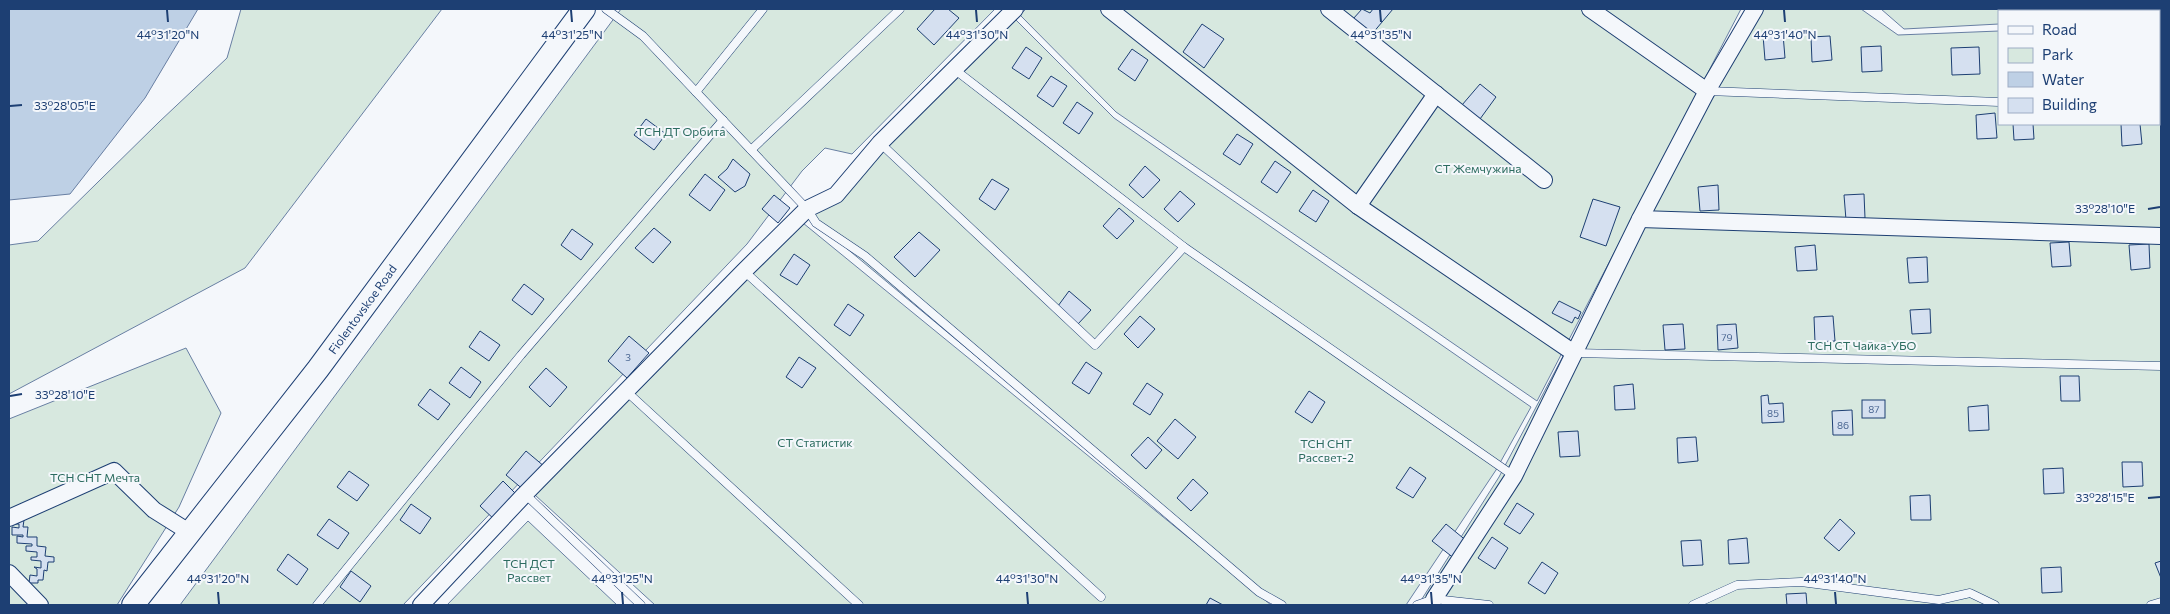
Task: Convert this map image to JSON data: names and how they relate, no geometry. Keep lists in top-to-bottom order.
{
  "streets": {
    "main road": ["Fiolentovskoe Road"]
  },
  "parks": [
    "ТСН ДТ Орбита",
    "СТ Жемчужина",
    "ТСН СТ Чайка-УБО",
    "СТ Статистик",
    "ТСН СНТ Рассвет-2",
    "ТСН СНТ Мечта",
    "ТСН ДСТ Рассвет"
  ],
  "house_numbers": [
    "79",
    "3",
    "87",
    "85",
    "86"
  ],
  "legend": [
    "Road",
    "Park",
    "Water",
    "Building"
  ],
  "coordinates": [
    "44°31'20\"N",
    "44°31'25\"N",
    "44°31'30\"N",
    "44°31'35\"N",
    "44°31'40\"N",
    "33°28'05\"E",
    "33°28'10\"E",
    "33°28'15\"E"
  ]
}
